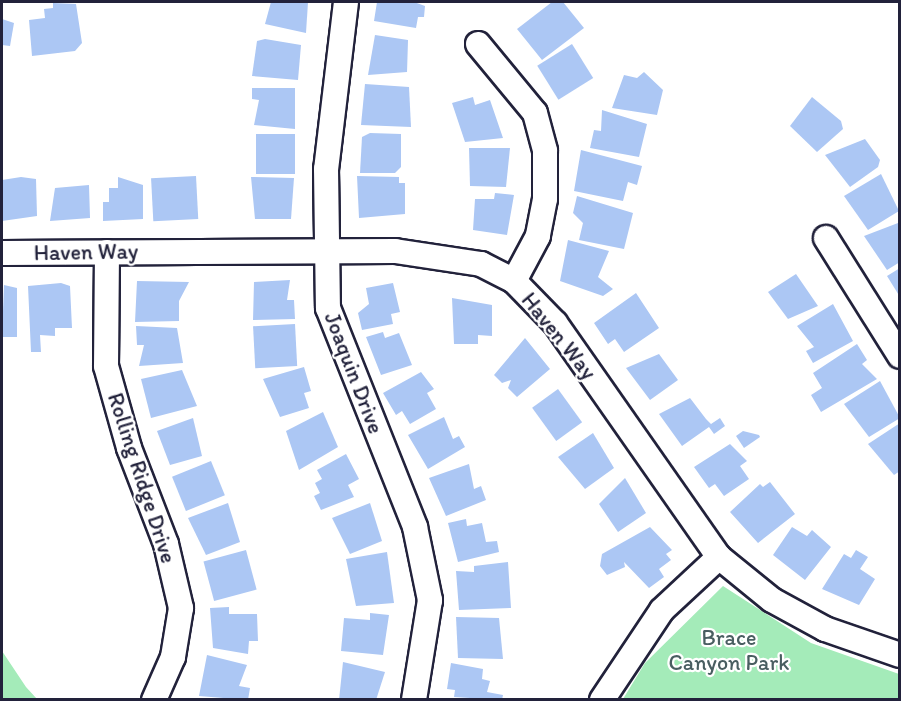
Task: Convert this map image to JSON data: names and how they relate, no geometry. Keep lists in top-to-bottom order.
{
  "streets": {
    "street": ["Haven Way", "Joaquin Drive", "Rolling Ridge Drive"]
  },
  "crossings": [
    ["Haven Way", "Joaquin Drive"],
    ["Haven Way", "Rolling Ridge Drive"]
  ],
  "parks": ["Brace Canyon Park"]
}
